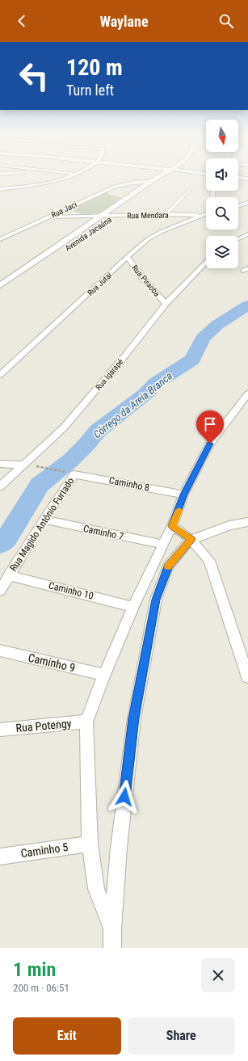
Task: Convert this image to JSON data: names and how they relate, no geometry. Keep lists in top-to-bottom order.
{
  "streets": {
    "street": [
      "Rua Jaci",
      "Rua Mendara",
      "Avenida Jacaúna",
      "Rua Piraoba",
      "Rua Jutaí",
      "Rua Igarapé",
      "Caminho 8",
      "Rua Magido Antônio Furtado",
      "Caminho 7",
      "Caminho 10",
      "Caminho 9",
      "Rua Potengy",
      "Caminho 5"
    ]
  },
  "crossings": [
    ["Rua Jaci", "Rua Mendara"],
    ["Rua Jaci", "Avenida Jacaúna"],
    ["Rua Mendara", "Avenida Jacaúna"],
    ["Rua Mendara", "Rua Jutaí"],
    ["Rua Piraoba", "Rua Jutaí"],
    ["Rua Piraoba", "Rua Igarapé"],
    ["Caminho 8", "Rua Magido Antônio Furtado"],
    ["Rua Magido Antônio Furtado", "Caminho 7"],
    ["Rua Magido Antônio Furtado", "Caminho 10"]
  ],
  "water": ["Córrego da Areia Branca"],
  "north": "bottom",
  "page": {
    "header": "Waylane",
    "turn": ["120 m", "Turn left"],
    "heading": ["1 min", "200 m · 06:51"],
    "buttons": ["Exit", "Share"]
  }
}
